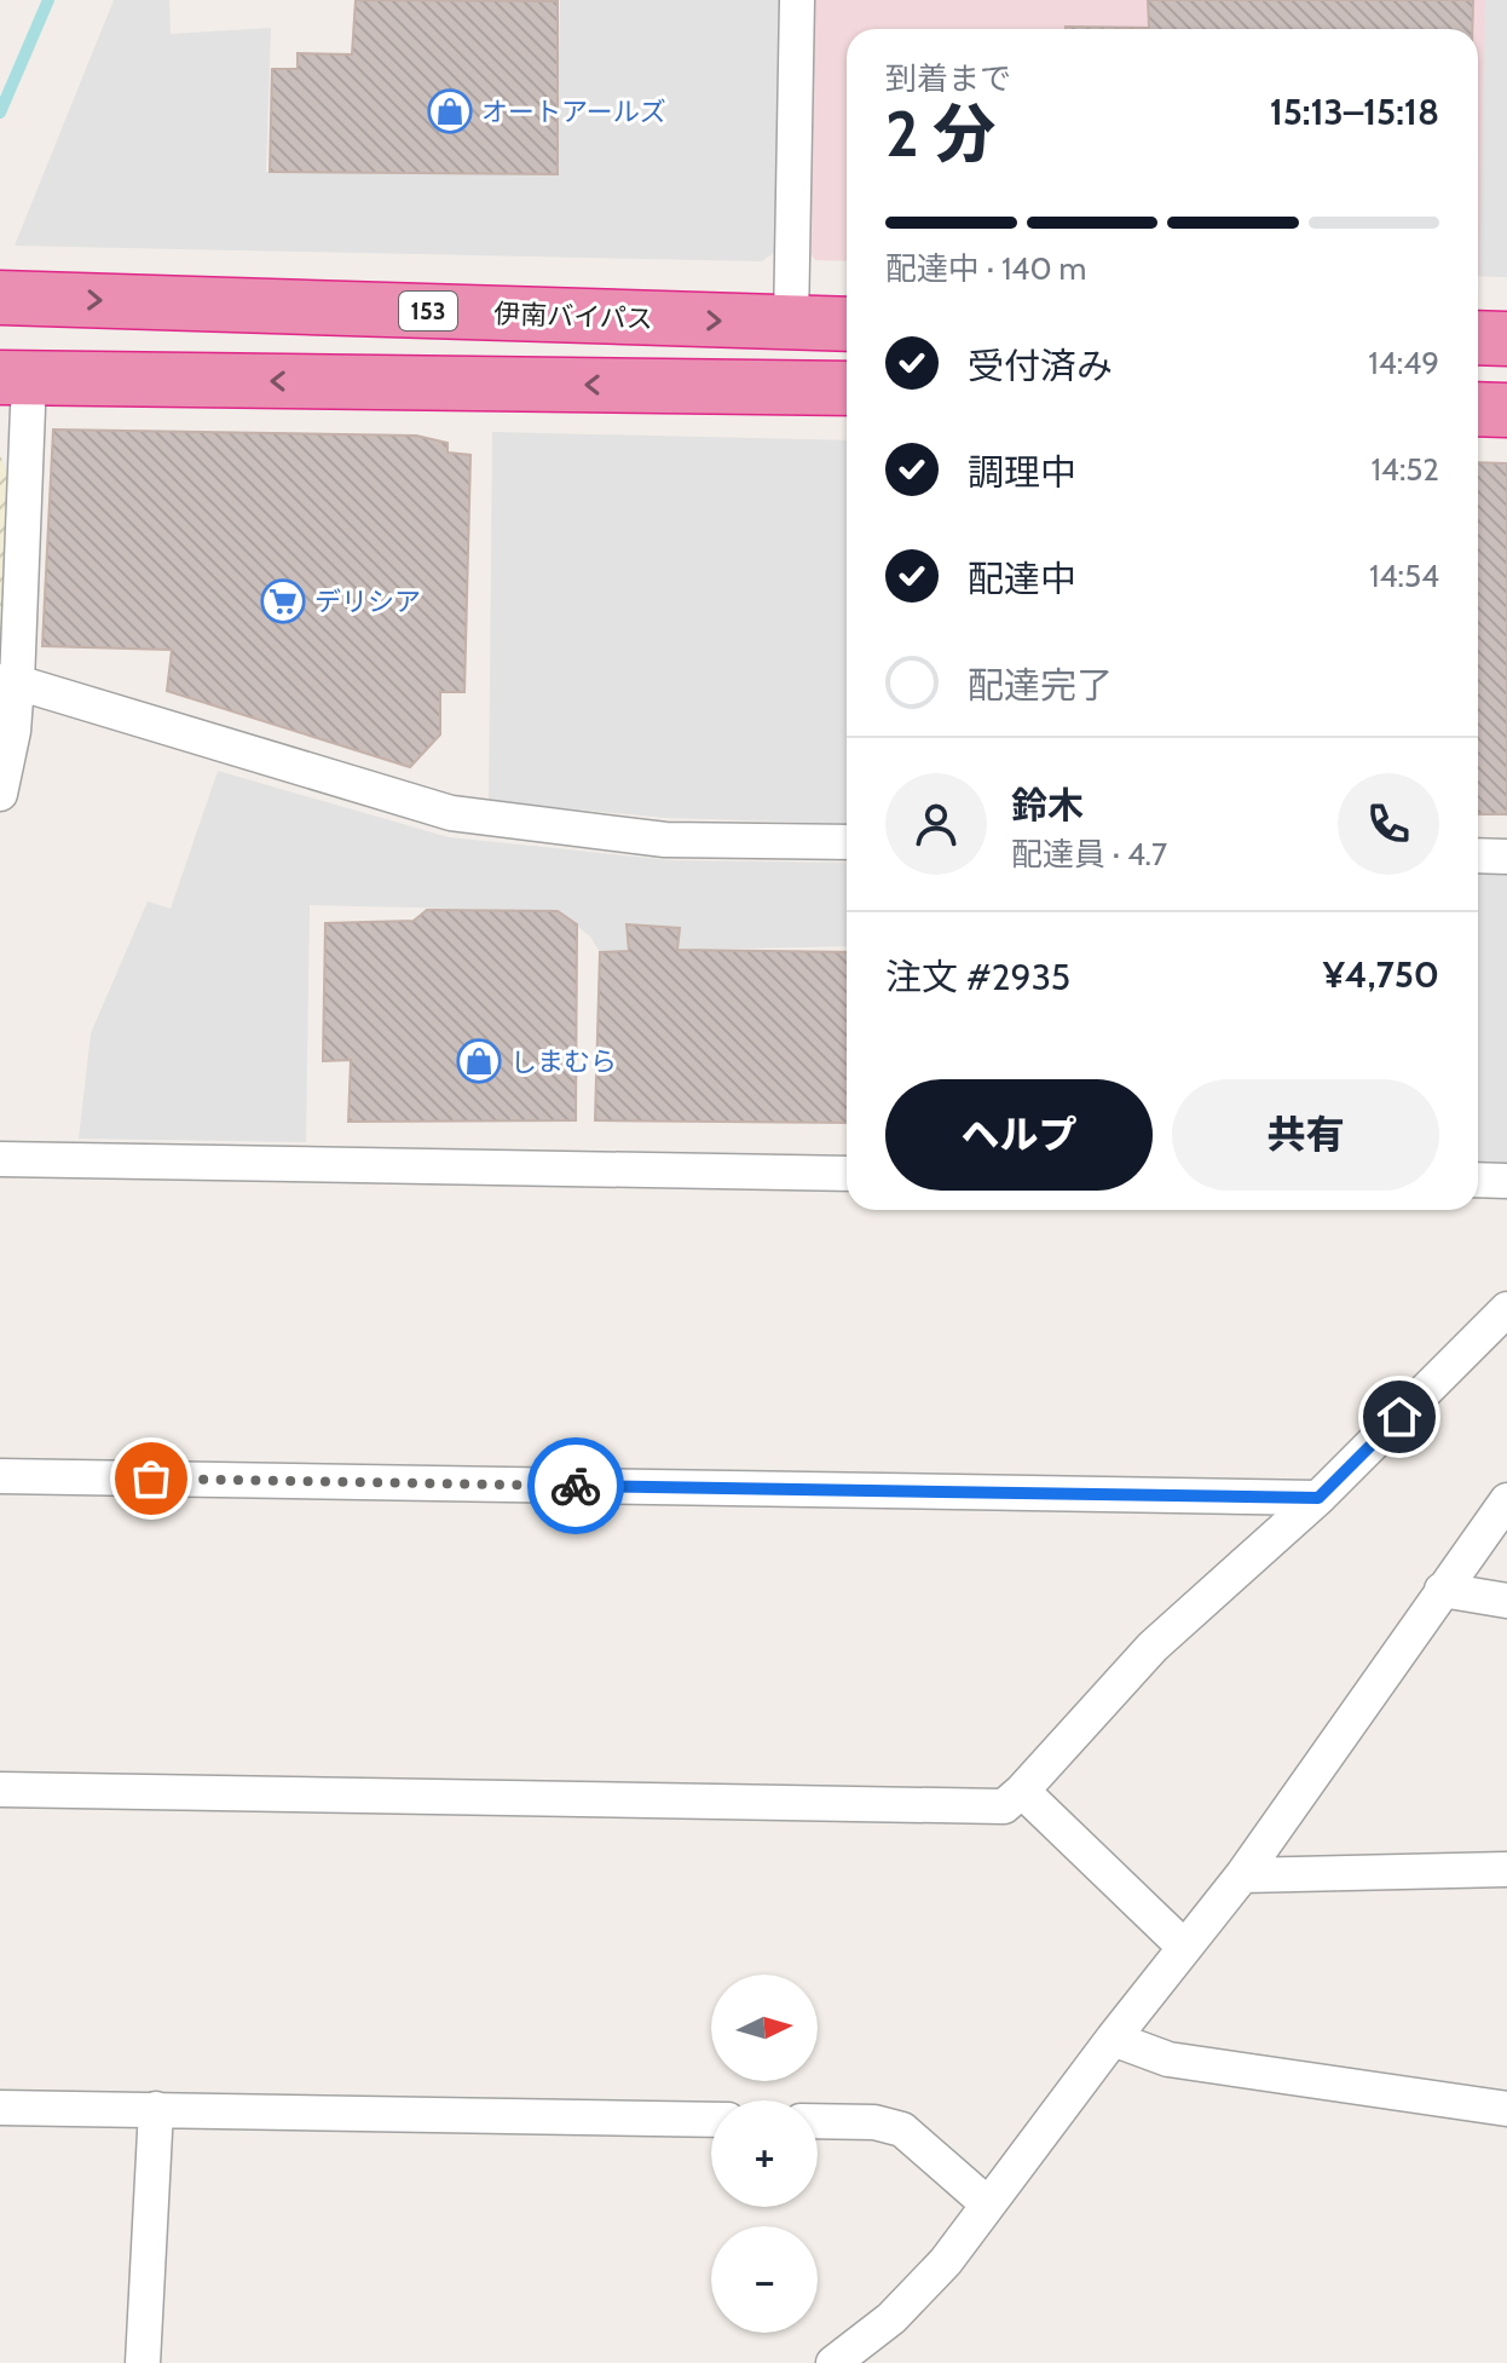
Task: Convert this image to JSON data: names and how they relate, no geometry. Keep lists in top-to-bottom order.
{
  "streets": {
    "highway": ["153", "伊南バイパス"]
  },
  "places": {
    "shop": ["オートアールズ", "しまむら"],
    "supermarket": ["デリシア"]
  },
  "north": "right",
  "page": {
    "heading": ["2 分", "到着まで", "15:13–15:18"],
    "panel": [
      "鈴木",
      "配達員 · 4.7",
      "注文 #2935",
      "¥4,750"
    ],
    "bar": "配達中 · 140 m",
    "list": [
      ["受付済み", "14:49"],
      ["調理中", "14:52"],
      ["配達中", "14:54"],
      "配達完了"
    ],
    "buttons": ["ヘルプ", "共有"],
    "map_buttons": ["+", "−"]
  }
}
